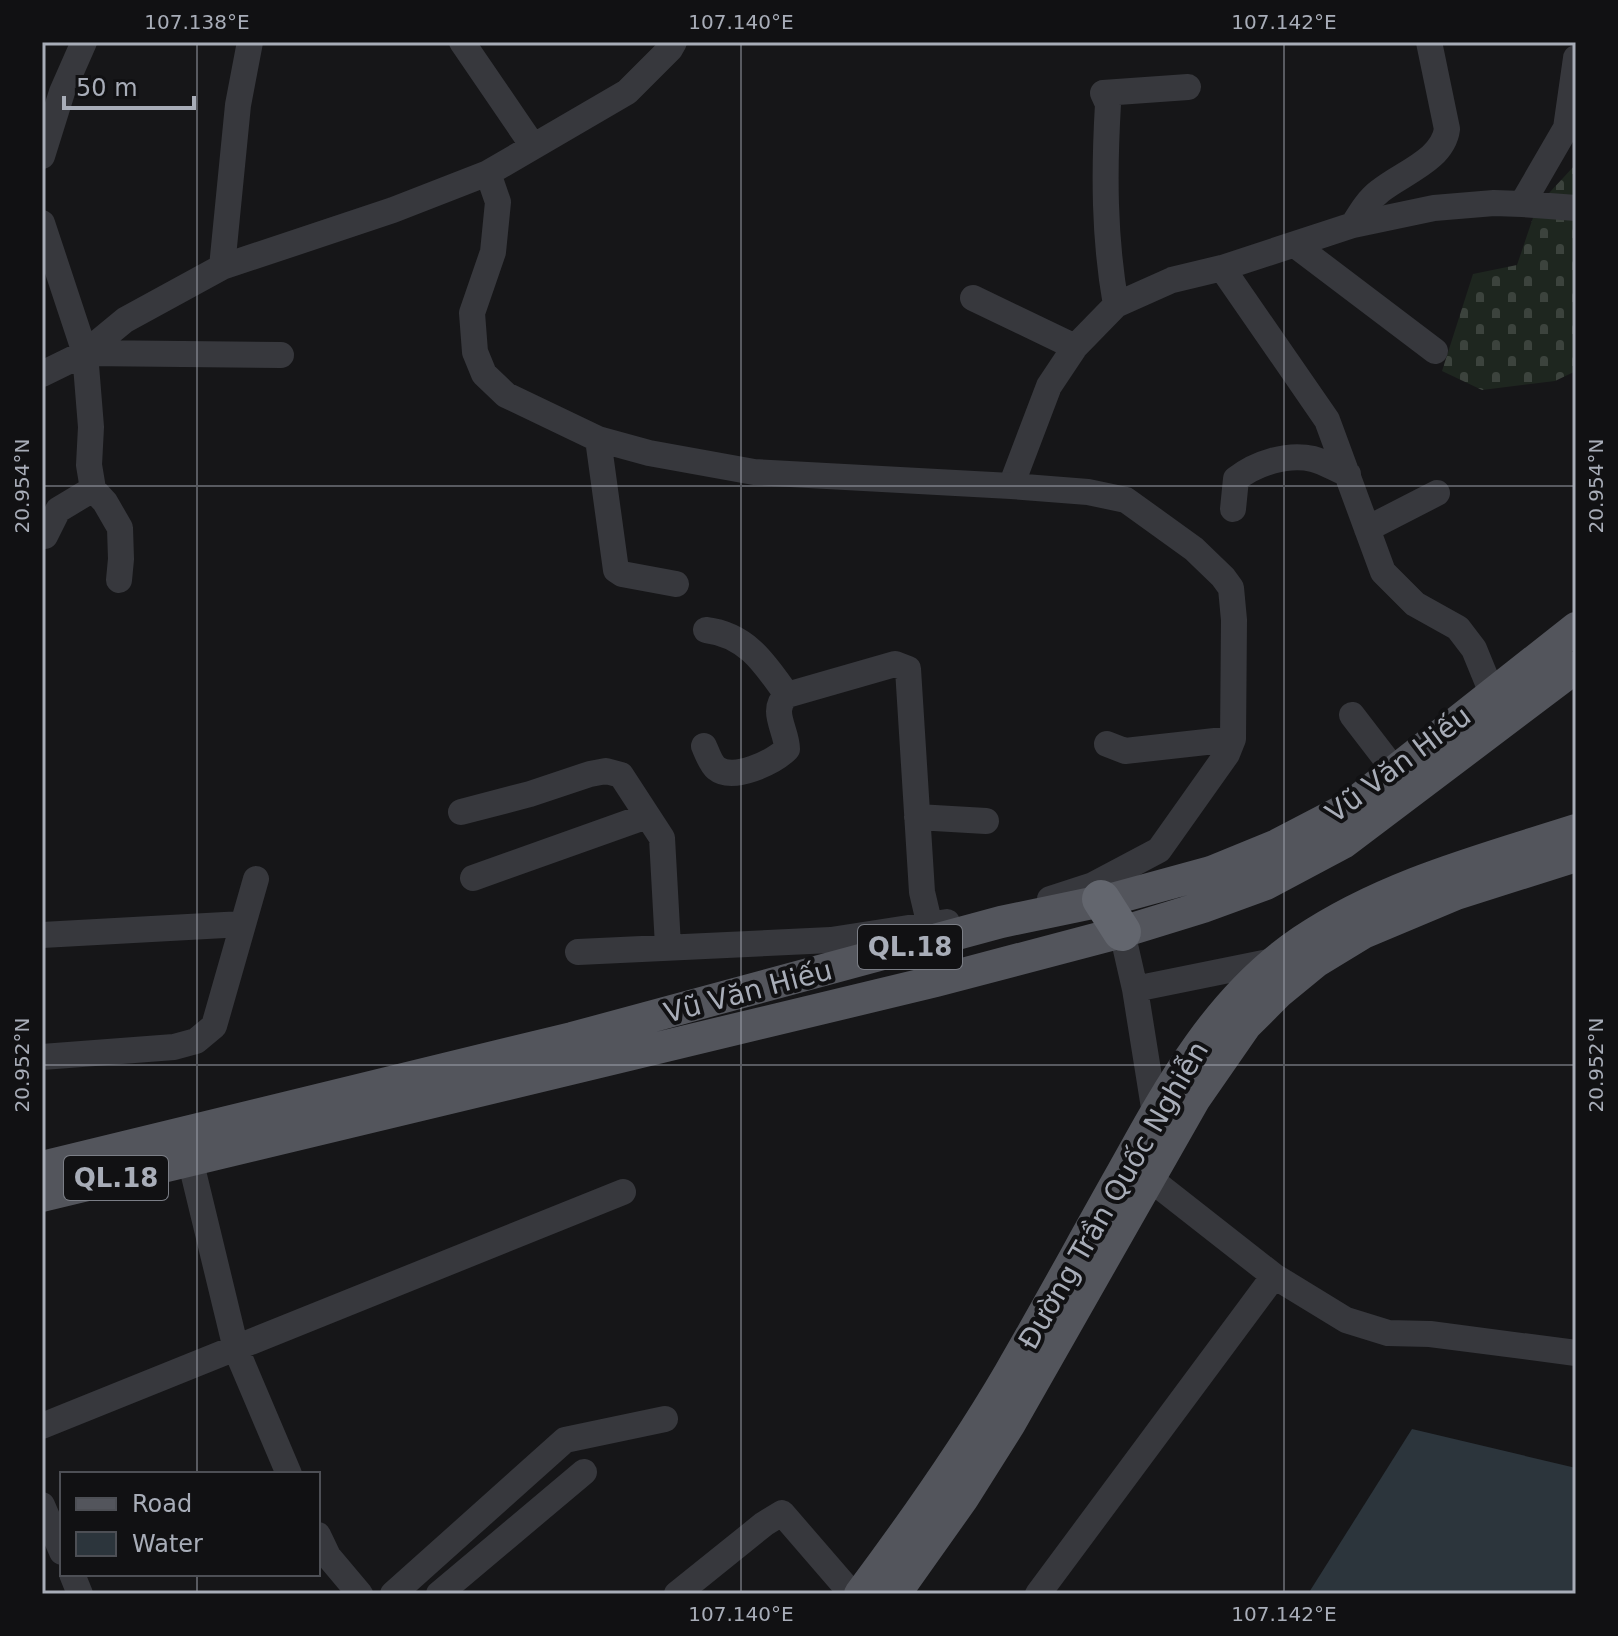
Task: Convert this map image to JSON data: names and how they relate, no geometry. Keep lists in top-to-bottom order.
{
  "streets": {
    "main road": ["Vũ Văn Hiếu", "QL.18", "Đường Trần Quốc Nghiễn"]
  },
  "legend": ["Road", "Water"],
  "scale_bar": "50 m",
  "coordinates": [
    "107.138°E",
    "107.140°E",
    "107.142°E",
    "20.954°N",
    "20.952°N"
  ]
}
